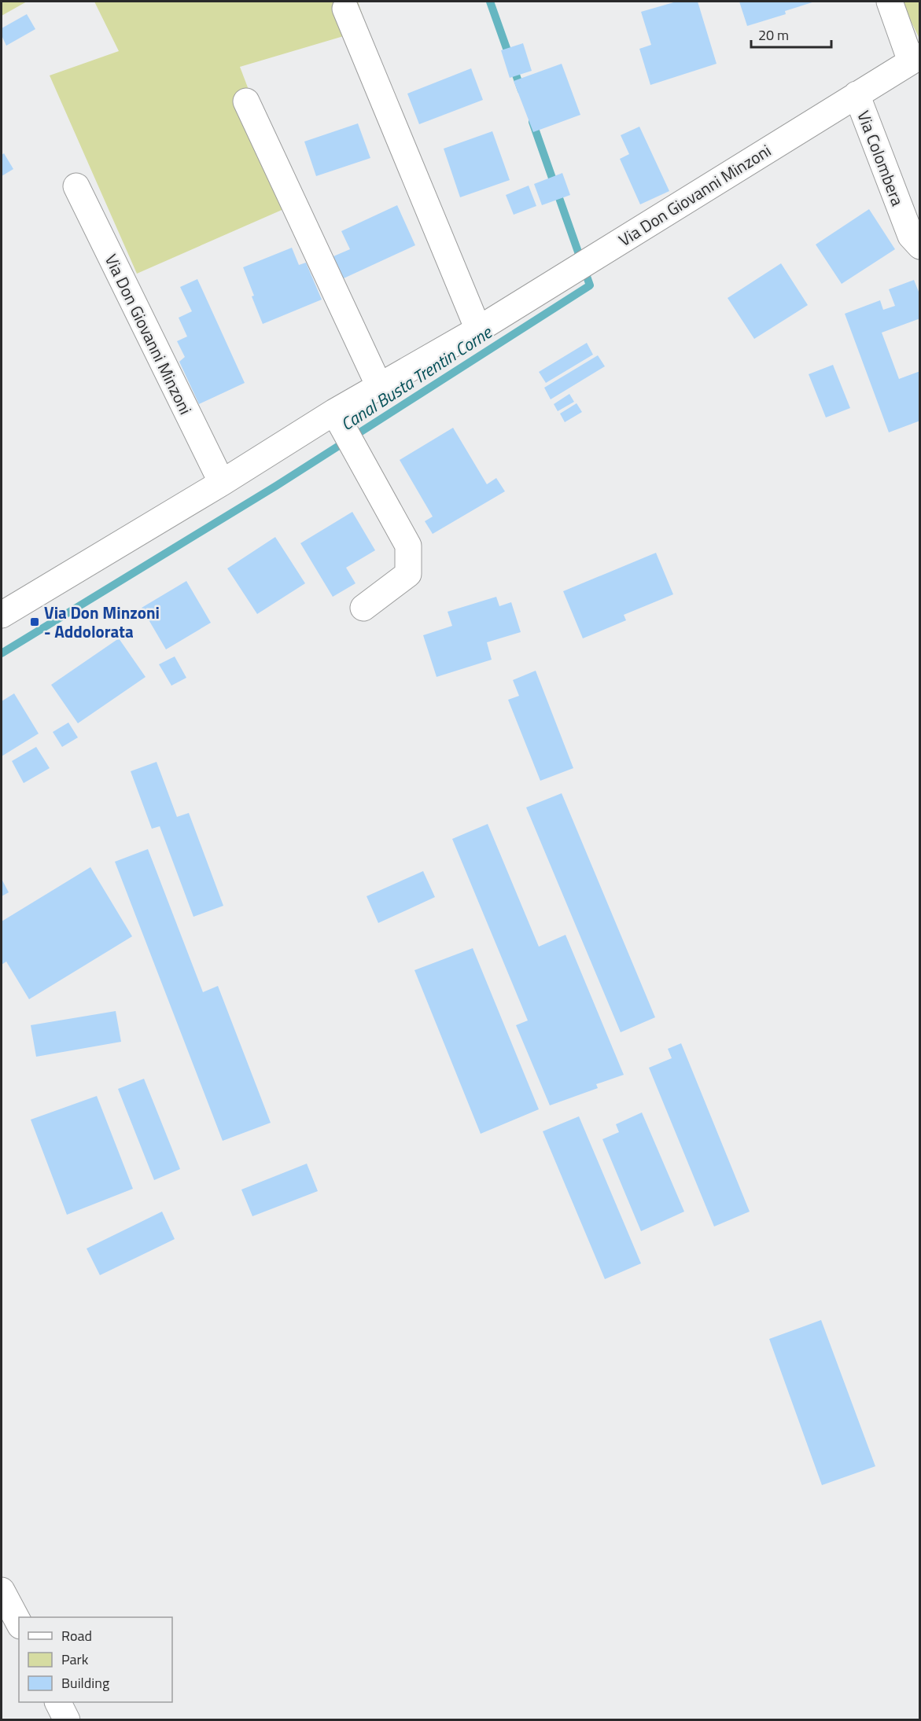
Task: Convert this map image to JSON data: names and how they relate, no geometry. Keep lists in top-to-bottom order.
{
  "streets": {
    "street": ["Via Colombera", "Via Don Giovanni Minzoni"]
  },
  "crossings": [
    ["Via Colombera", "Via Don Giovanni Minzoni"]
  ],
  "water": ["Canal Busta Trentin Corne"],
  "places": {
    "transit": ["Via Don Minzoni - Addolorata"]
  },
  "legend": ["Road", "Park", "Building"],
  "scale_bar": "20 m"
}
